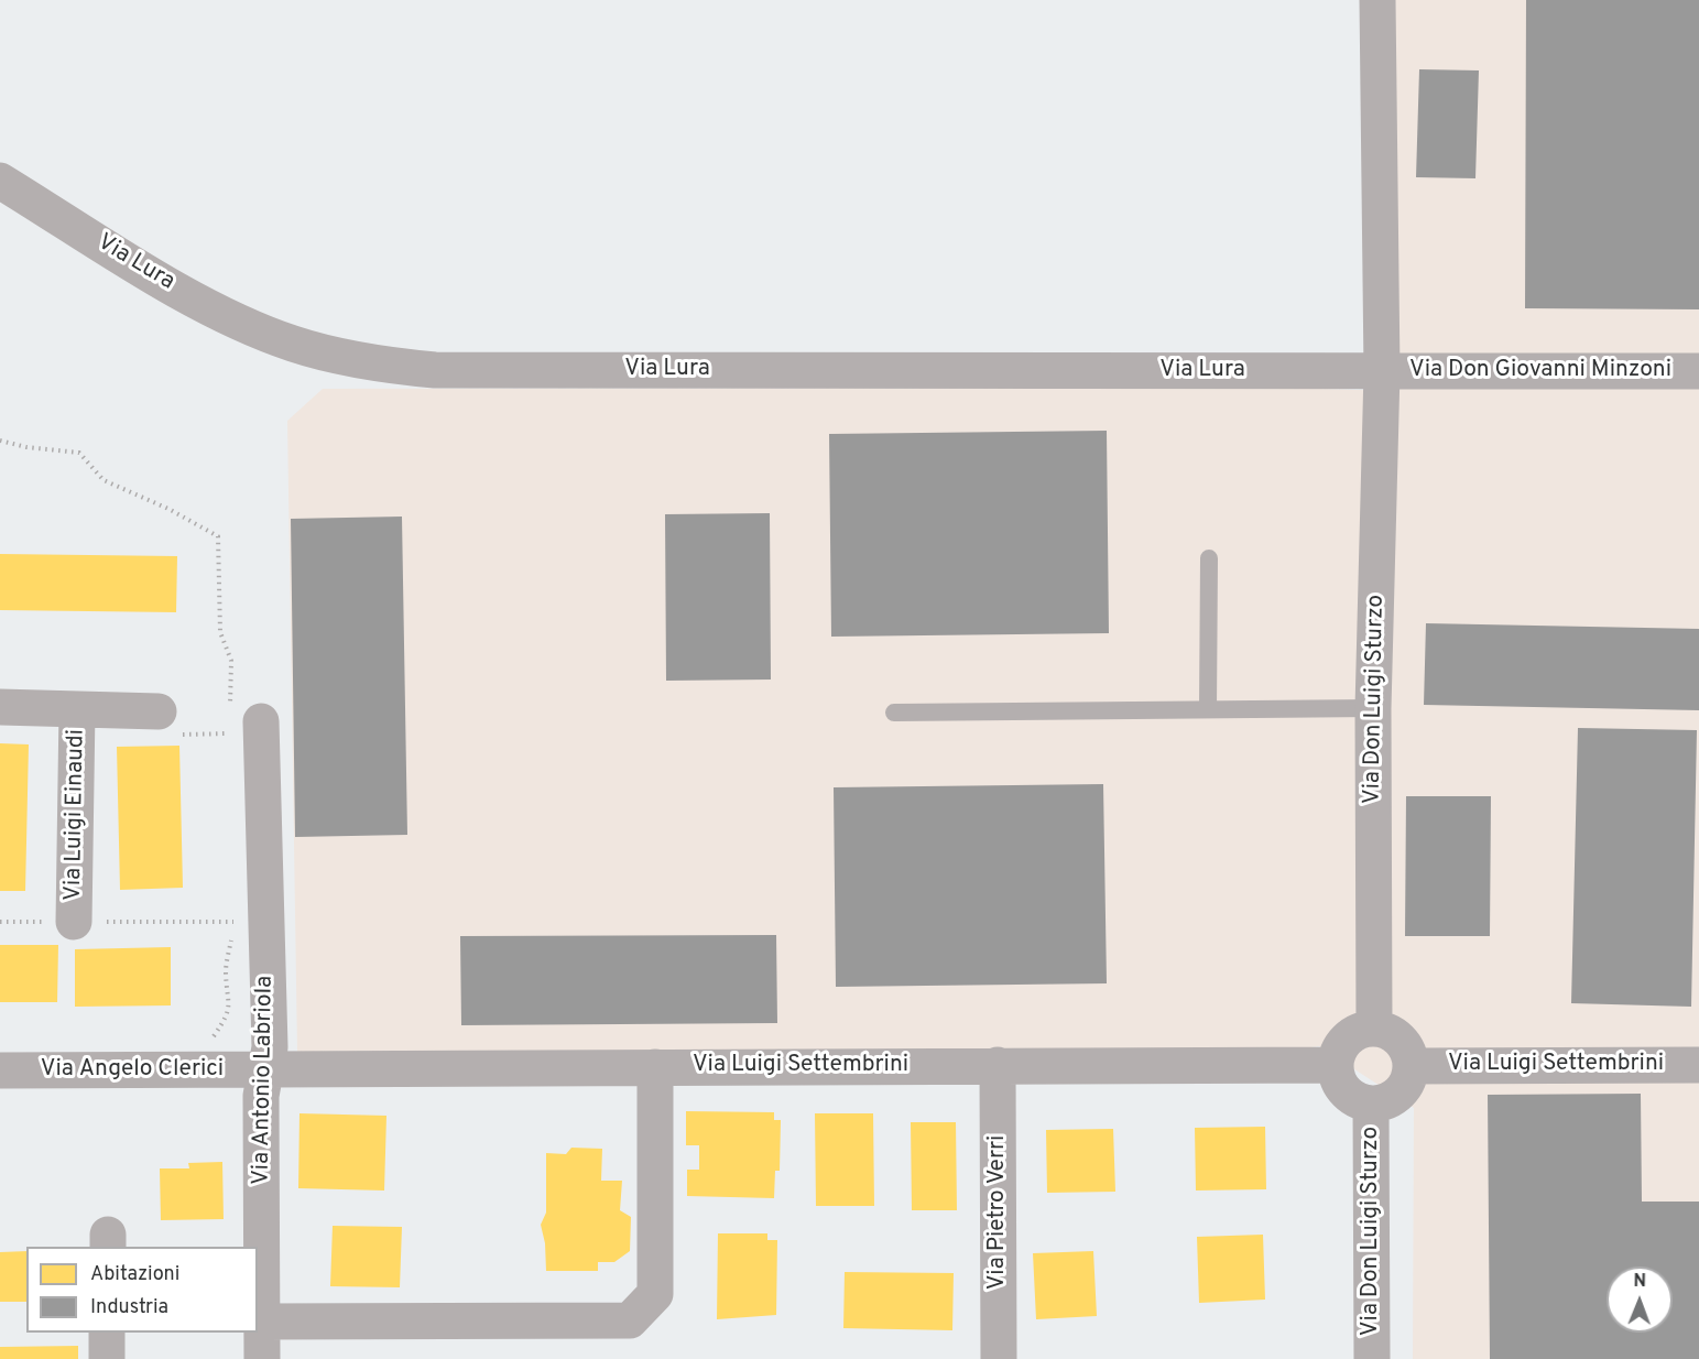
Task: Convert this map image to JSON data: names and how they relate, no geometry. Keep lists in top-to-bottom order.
{
  "streets": {
    "street": [
      "Via Lura",
      "Via Don Giovanni Minzoni",
      "Via Don Luigi Sturzo",
      "Via Luigi Einaudi",
      "Via Luigi Settembrini",
      "Via Angelo Clerici",
      "Via Antonio Labriola",
      "Via Pietro Verri"
    ]
  },
  "crossings": [
    ["Via Lura", "Via Don Giovanni Minzoni"],
    ["Via Lura", "Via Don Luigi Sturzo"],
    ["Via Don Giovanni Minzoni", "Via Don Luigi Sturzo"],
    ["Via Don Luigi Sturzo", "Via Luigi Settembrini"],
    ["Via Luigi Settembrini", "Via Angelo Clerici"],
    ["Via Luigi Settembrini", "Via Antonio Labriola"],
    ["Via Luigi Settembrini", "Via Pietro Verri"],
    ["Via Angelo Clerici", "Via Antonio Labriola"]
  ],
  "legend": ["Abitazioni", "Industria"],
  "north": "top"
}
